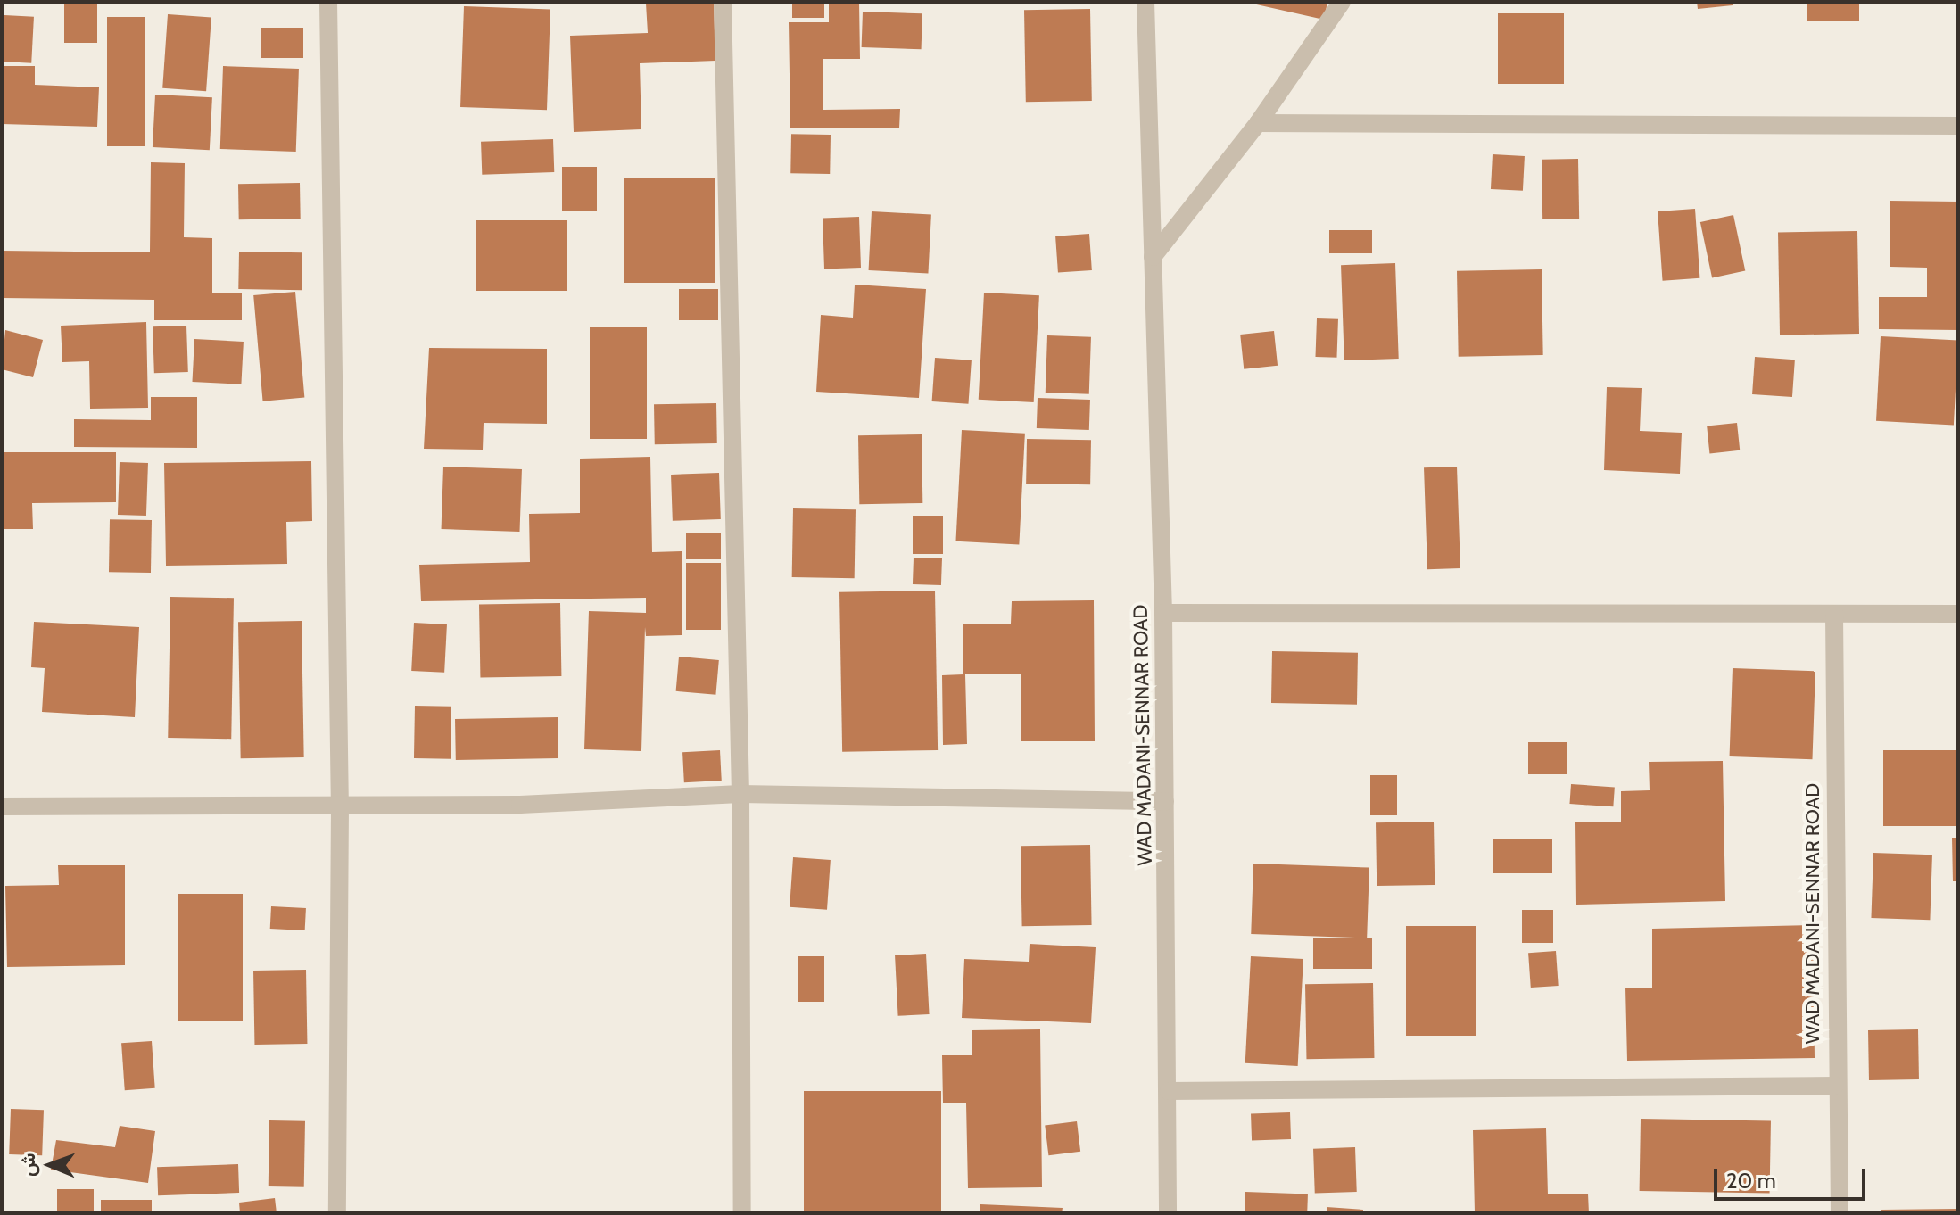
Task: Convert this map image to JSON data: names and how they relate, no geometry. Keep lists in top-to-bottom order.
{
  "streets": {
    "street": ["WAD MADANI-SENNAR ROAD"]
  },
  "scale_bar": "20 m",
  "north": "left"
}
